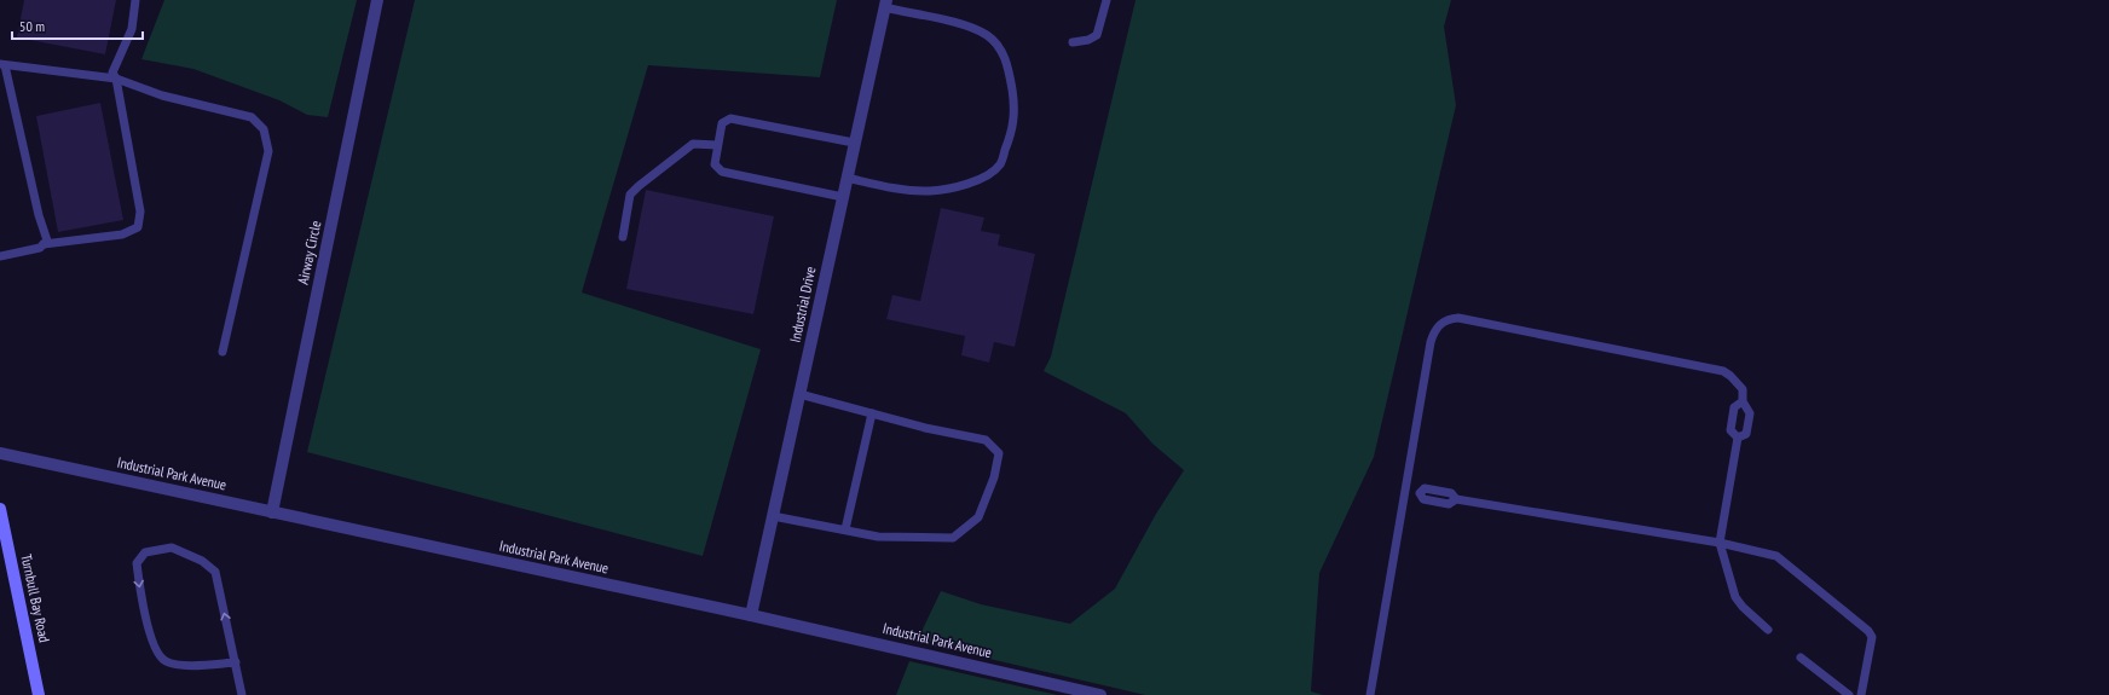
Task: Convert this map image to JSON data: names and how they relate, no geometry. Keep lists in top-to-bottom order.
{
  "streets": {
    "street": [
      "Airway Circle",
      "Industrial Drive",
      "Industrial Park Avenue",
      "Turnbull Bay Road"
    ]
  },
  "crossings": [
    ["Airway Circle", "Industrial Park Avenue"],
    ["Industrial Drive", "Industrial Park Avenue"]
  ],
  "scale_bar": "50 m"
}
